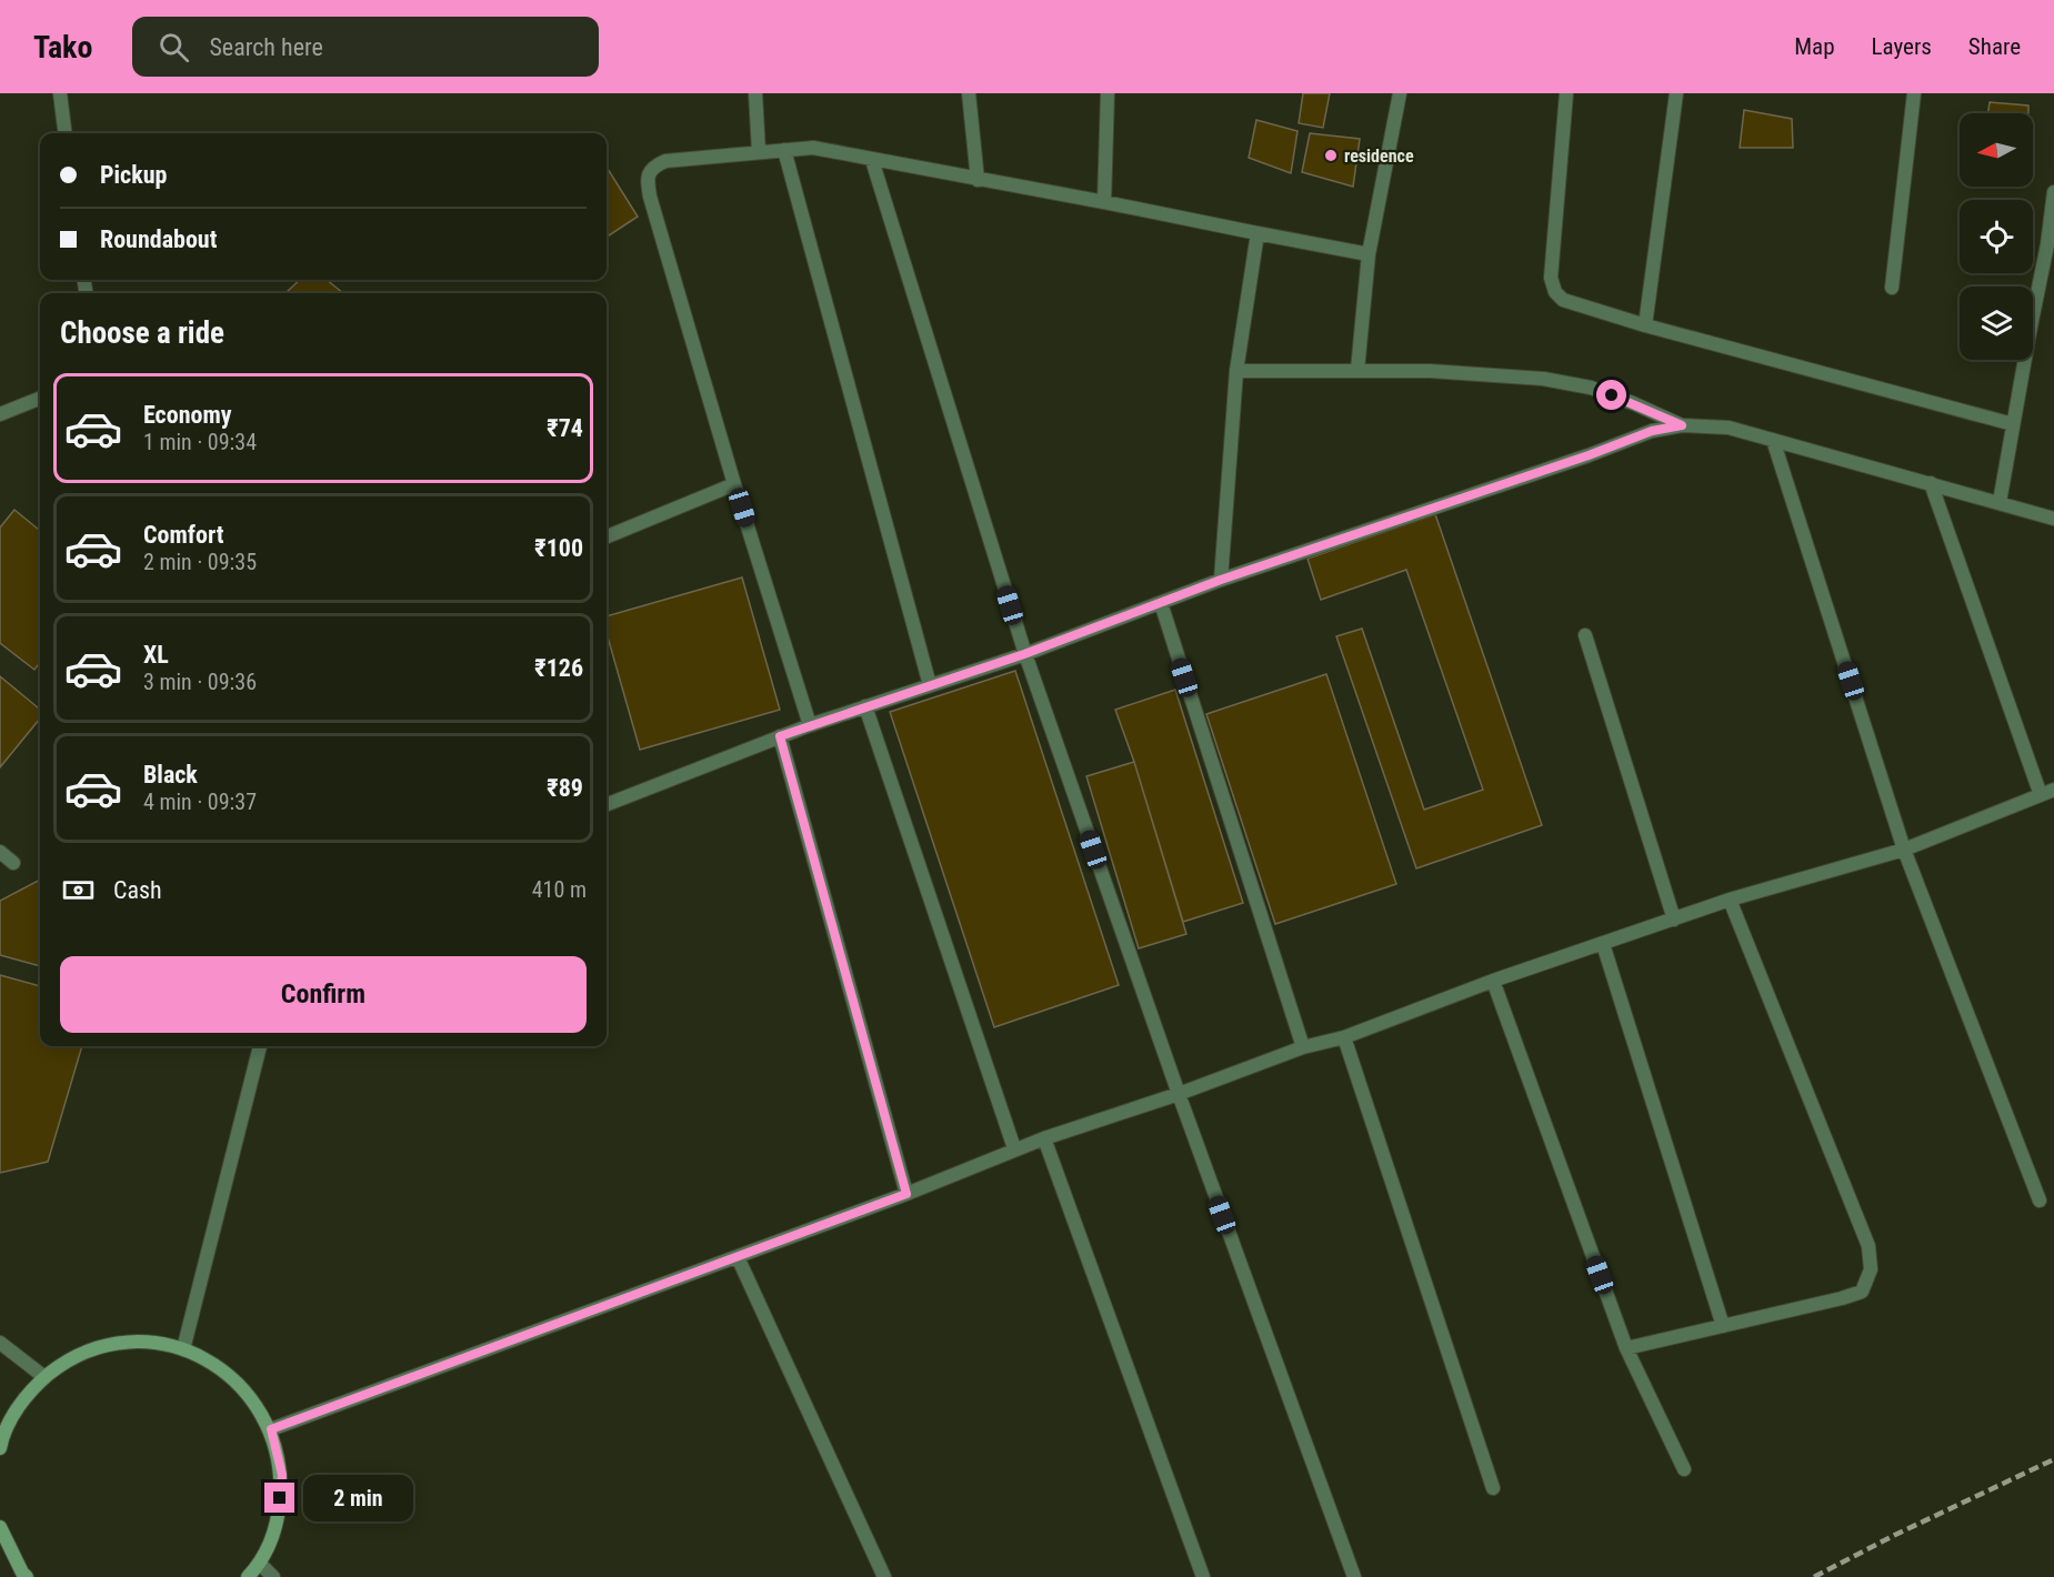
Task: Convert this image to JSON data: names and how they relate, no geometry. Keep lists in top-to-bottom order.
{
  "places": ["residence"],
  "north": "left",
  "page": {
    "header": "Tako",
    "search": "Search here",
    "nav": ["Map", "Layers", "Share"],
    "banner": ["Pickup", "Roundabout"],
    "heading": "Choose a ride",
    "list": [
      {
        "name": "Economy",
        "note": "1 min · 09:34",
        "value": "₹74"
      },
      {
        "name": "Comfort",
        "note": "2 min · 09:35",
        "value": "₹100"
      },
      {
        "name": "XL",
        "note": "3 min · 09:36",
        "value": "₹126"
      },
      {
        "name": "Black",
        "note": "4 min · 09:37",
        "value": "₹89"
      }
    ],
    "pay": ["Cash", "410 m"],
    "buttons": "Confirm",
    "bubble": "2 min"
  }
}
